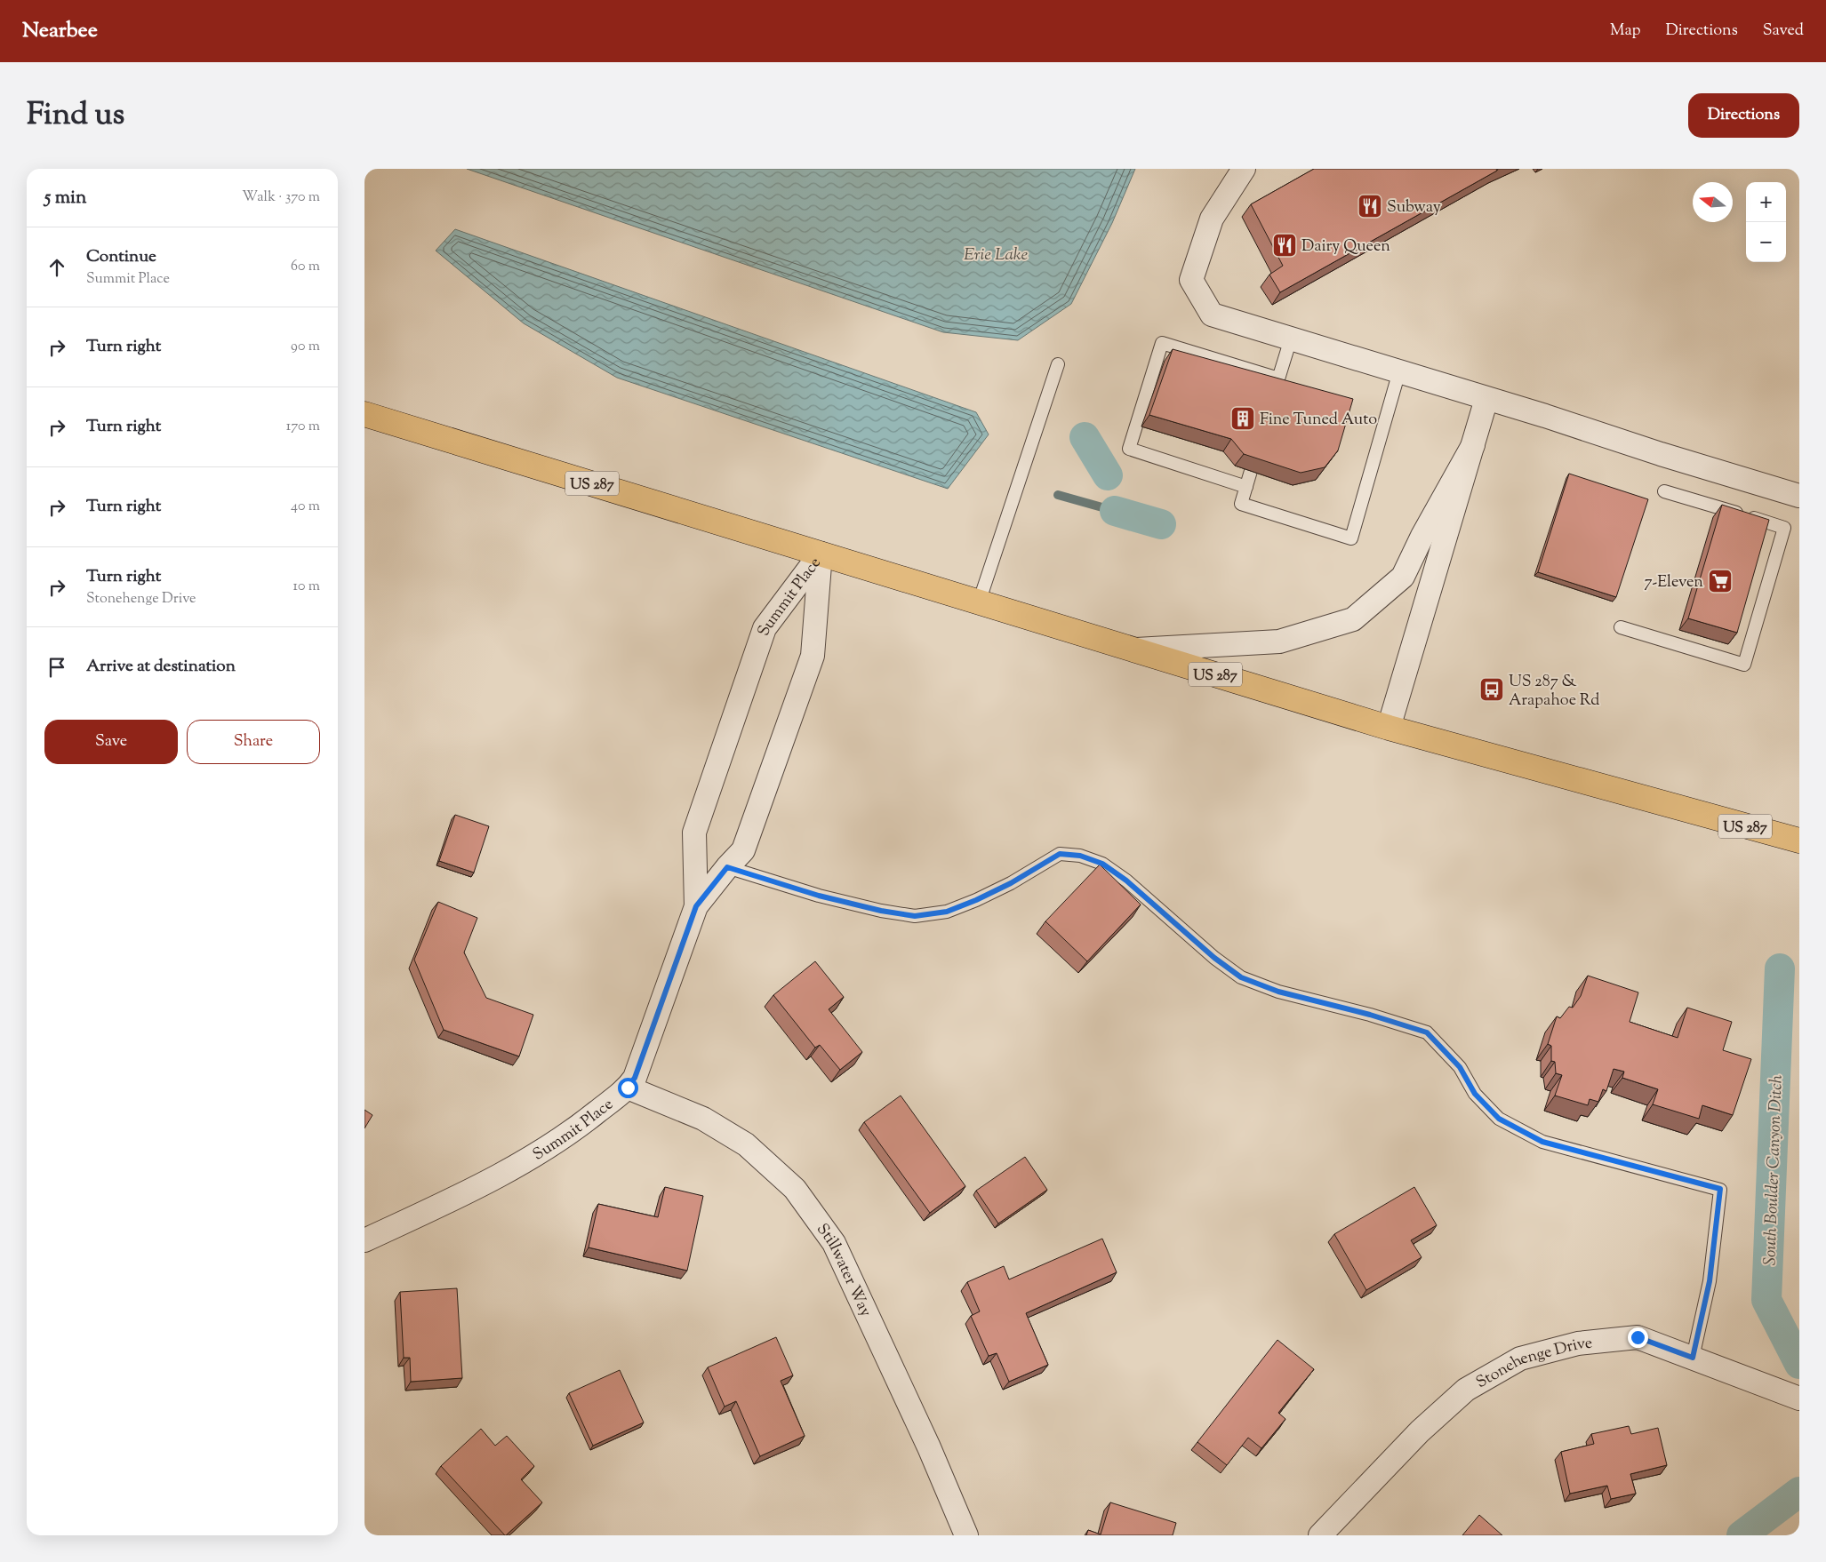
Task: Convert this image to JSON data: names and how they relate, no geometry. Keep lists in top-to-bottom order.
{
  "streets": {
    "main road": ["US 287"],
    "street": ["Summit Place", "Stillwater Way", "Stonehenge Drive"]
  },
  "crossings": [
    ["US 287", "Summit Place"],
    ["Summit Place", "Stillwater Way"]
  ],
  "water": ["Erie Lake", "South Boulder Canyon Ditch"],
  "places": {
    "restaurant": ["Subway", "Dairy Queen"],
    "building": ["Fine Tuned Auto"],
    "supermarket": ["7-Eleven"],
    "bus stop": ["US 287 & Arapahoe Rd"]
  },
  "north": "left",
  "page": {
    "header": "Nearbee",
    "nav": ["Map", "Directions", "Saved"],
    "title": "Find us",
    "buttons": [
      "Directions",
      ["Save", "Share"]
    ],
    "heading": ["5 min", "Walk · 370 m"],
    "map_buttons": ["+", "−"],
    "list": [
      ["Continue", "Summit Place", "60 m"],
      ["Turn right", "90 m"],
      ["Turn right", "170 m"],
      ["Turn right", "40 m"],
      ["Turn right", "Stonehenge Drive", "10 m"],
      "Arrive at destination"
    ]
  }
}
